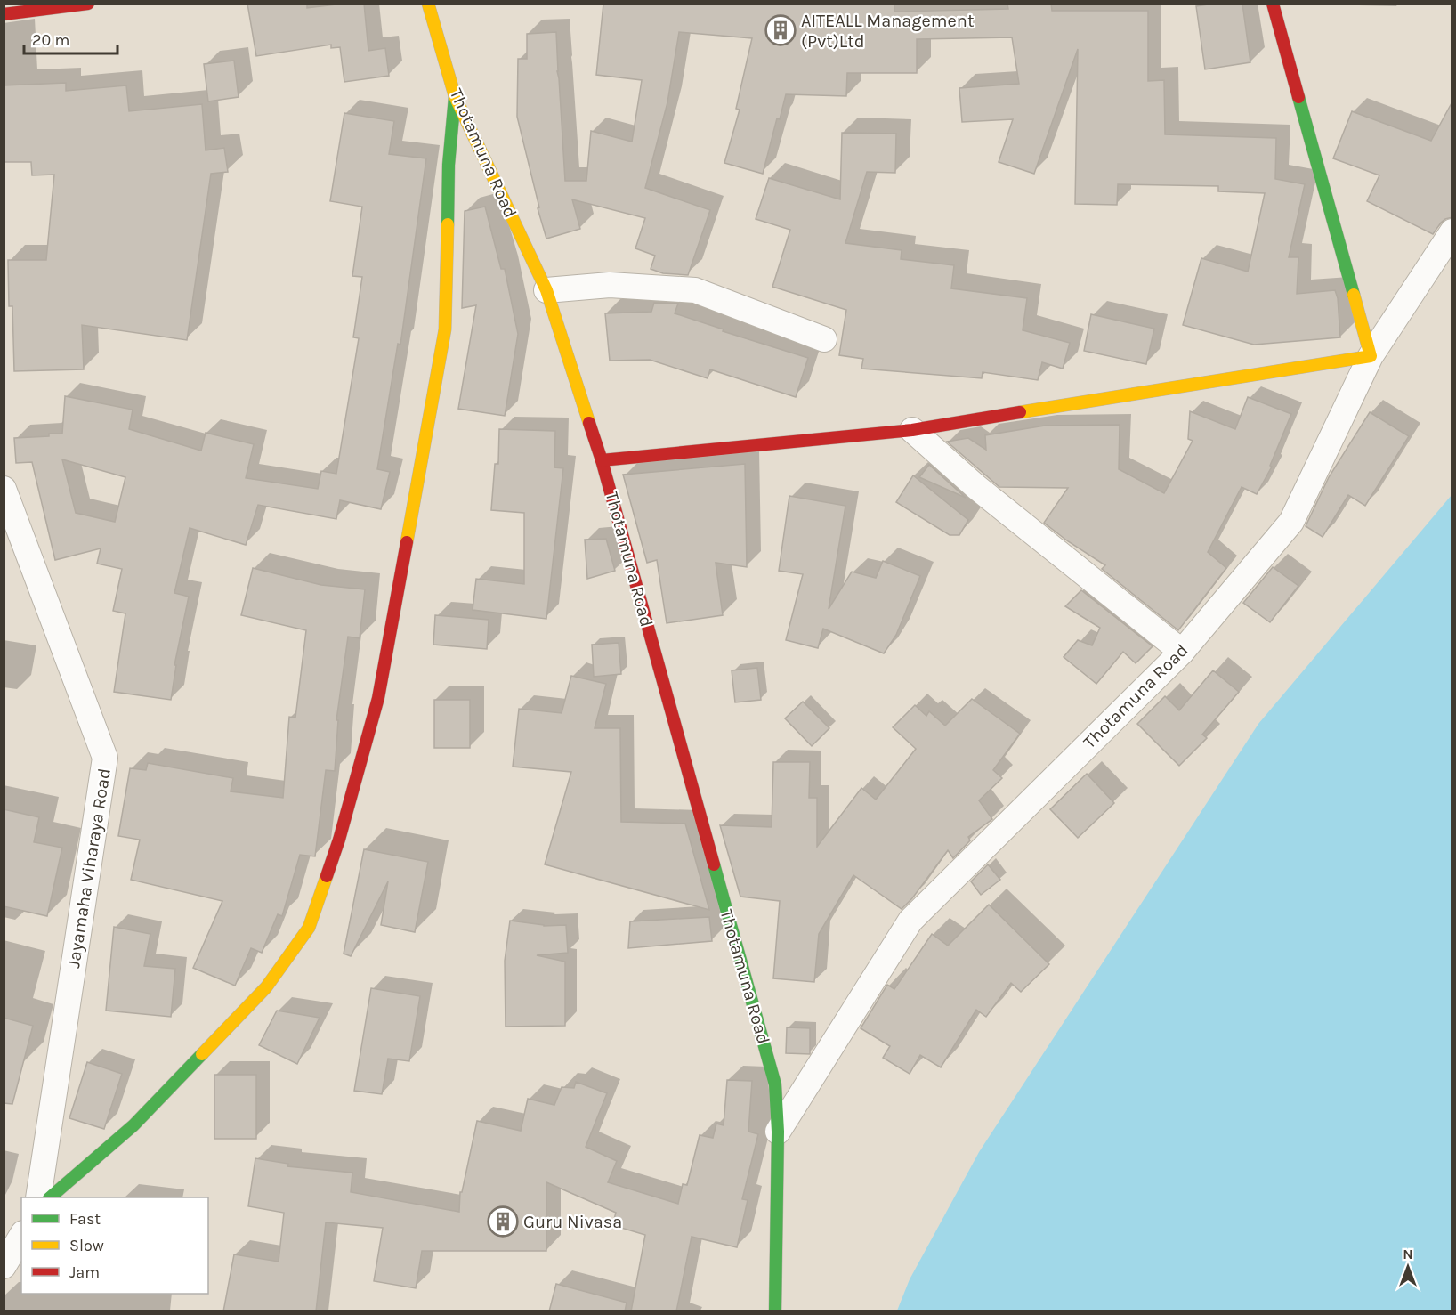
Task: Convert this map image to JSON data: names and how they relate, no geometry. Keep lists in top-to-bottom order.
{
  "streets": {
    "main road": ["Thotamuna Road"],
    "street": ["Jayamaha Viharaya Road"]
  },
  "places": {
    "building": ["AITEALL Management (Pvt)Ltd", "Guru Nivasa"]
  },
  "legend": ["Fast", "Slow", "Jam"],
  "scale_bar": "20 m",
  "north": "top"
}
